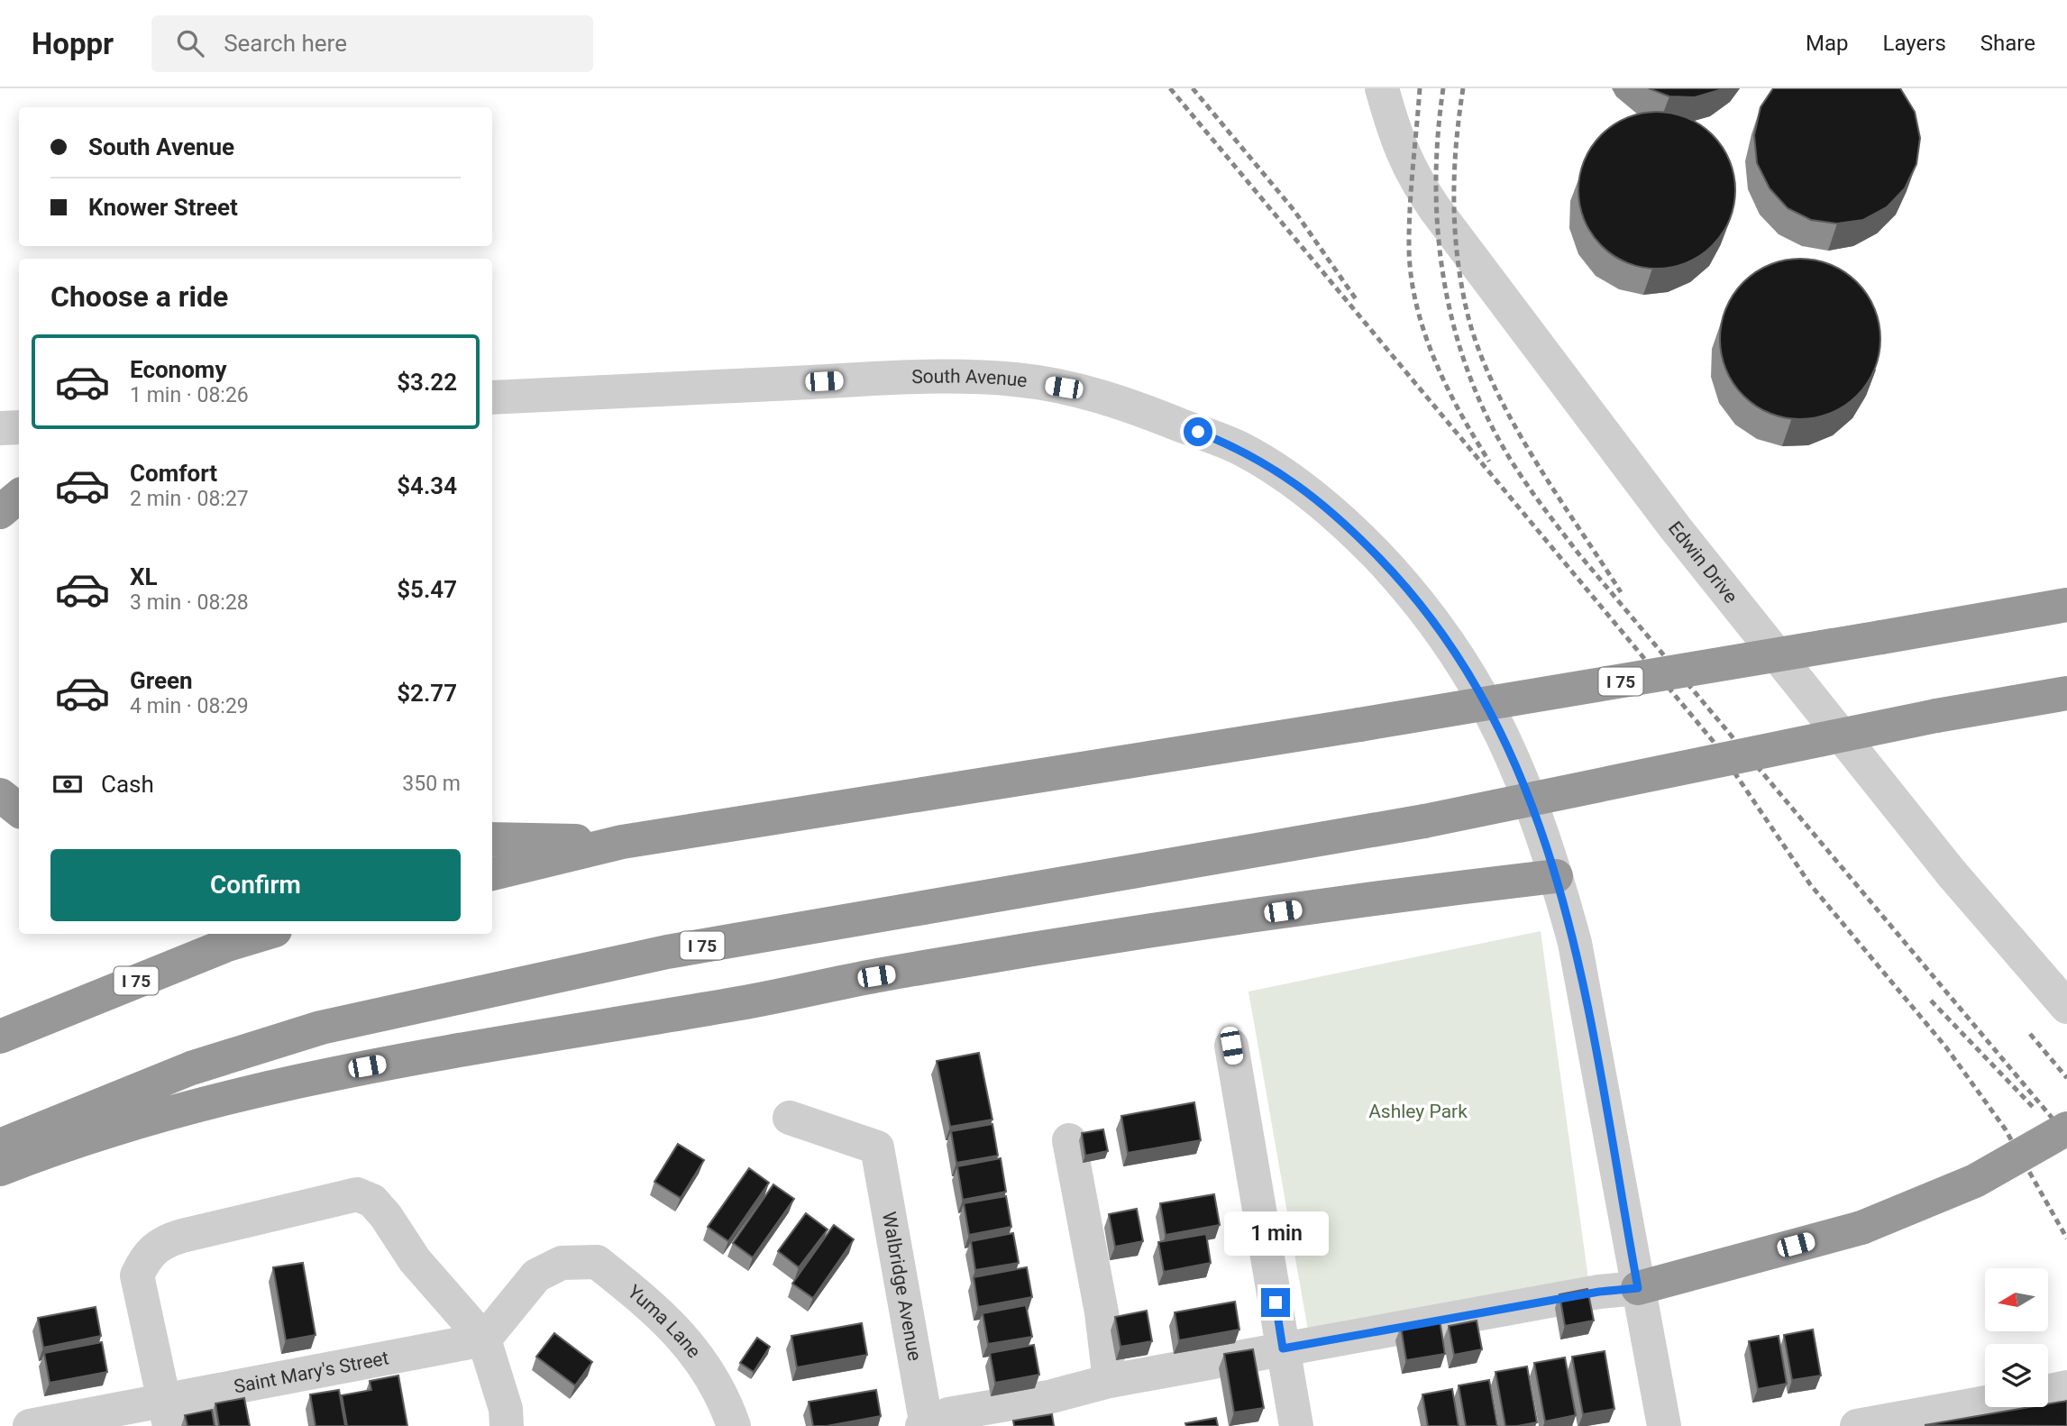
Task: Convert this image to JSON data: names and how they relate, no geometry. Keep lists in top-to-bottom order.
{
  "streets": {
    "highway": ["I 75"],
    "street": [
      "South Avenue",
      "Edwin Drive",
      "Walbridge Avenue",
      "Yuma Lane",
      "Saint Mary's Street"
    ]
  },
  "crossings": [
    ["Yuma Lane", "Saint Mary's Street"]
  ],
  "parks": ["Ashley Park"],
  "north": "left",
  "page": {
    "header": "Hoppr",
    "search": "Search here",
    "nav": ["Map", "Layers", "Share"],
    "banner": ["South Avenue", "Knower Street"],
    "heading": "Choose a ride",
    "list": [
      {
        "name": "Economy",
        "note": "1 min · 08:26",
        "value": "$3.22"
      },
      {
        "name": "Comfort",
        "note": "2 min · 08:27",
        "value": "$4.34"
      },
      {
        "name": "XL",
        "note": "3 min · 08:28",
        "value": "$5.47"
      },
      {
        "name": "Green",
        "note": "4 min · 08:29",
        "value": "$2.77"
      }
    ],
    "pay": ["Cash", "350 m"],
    "buttons": "Confirm",
    "bubble": "1 min"
  }
}
